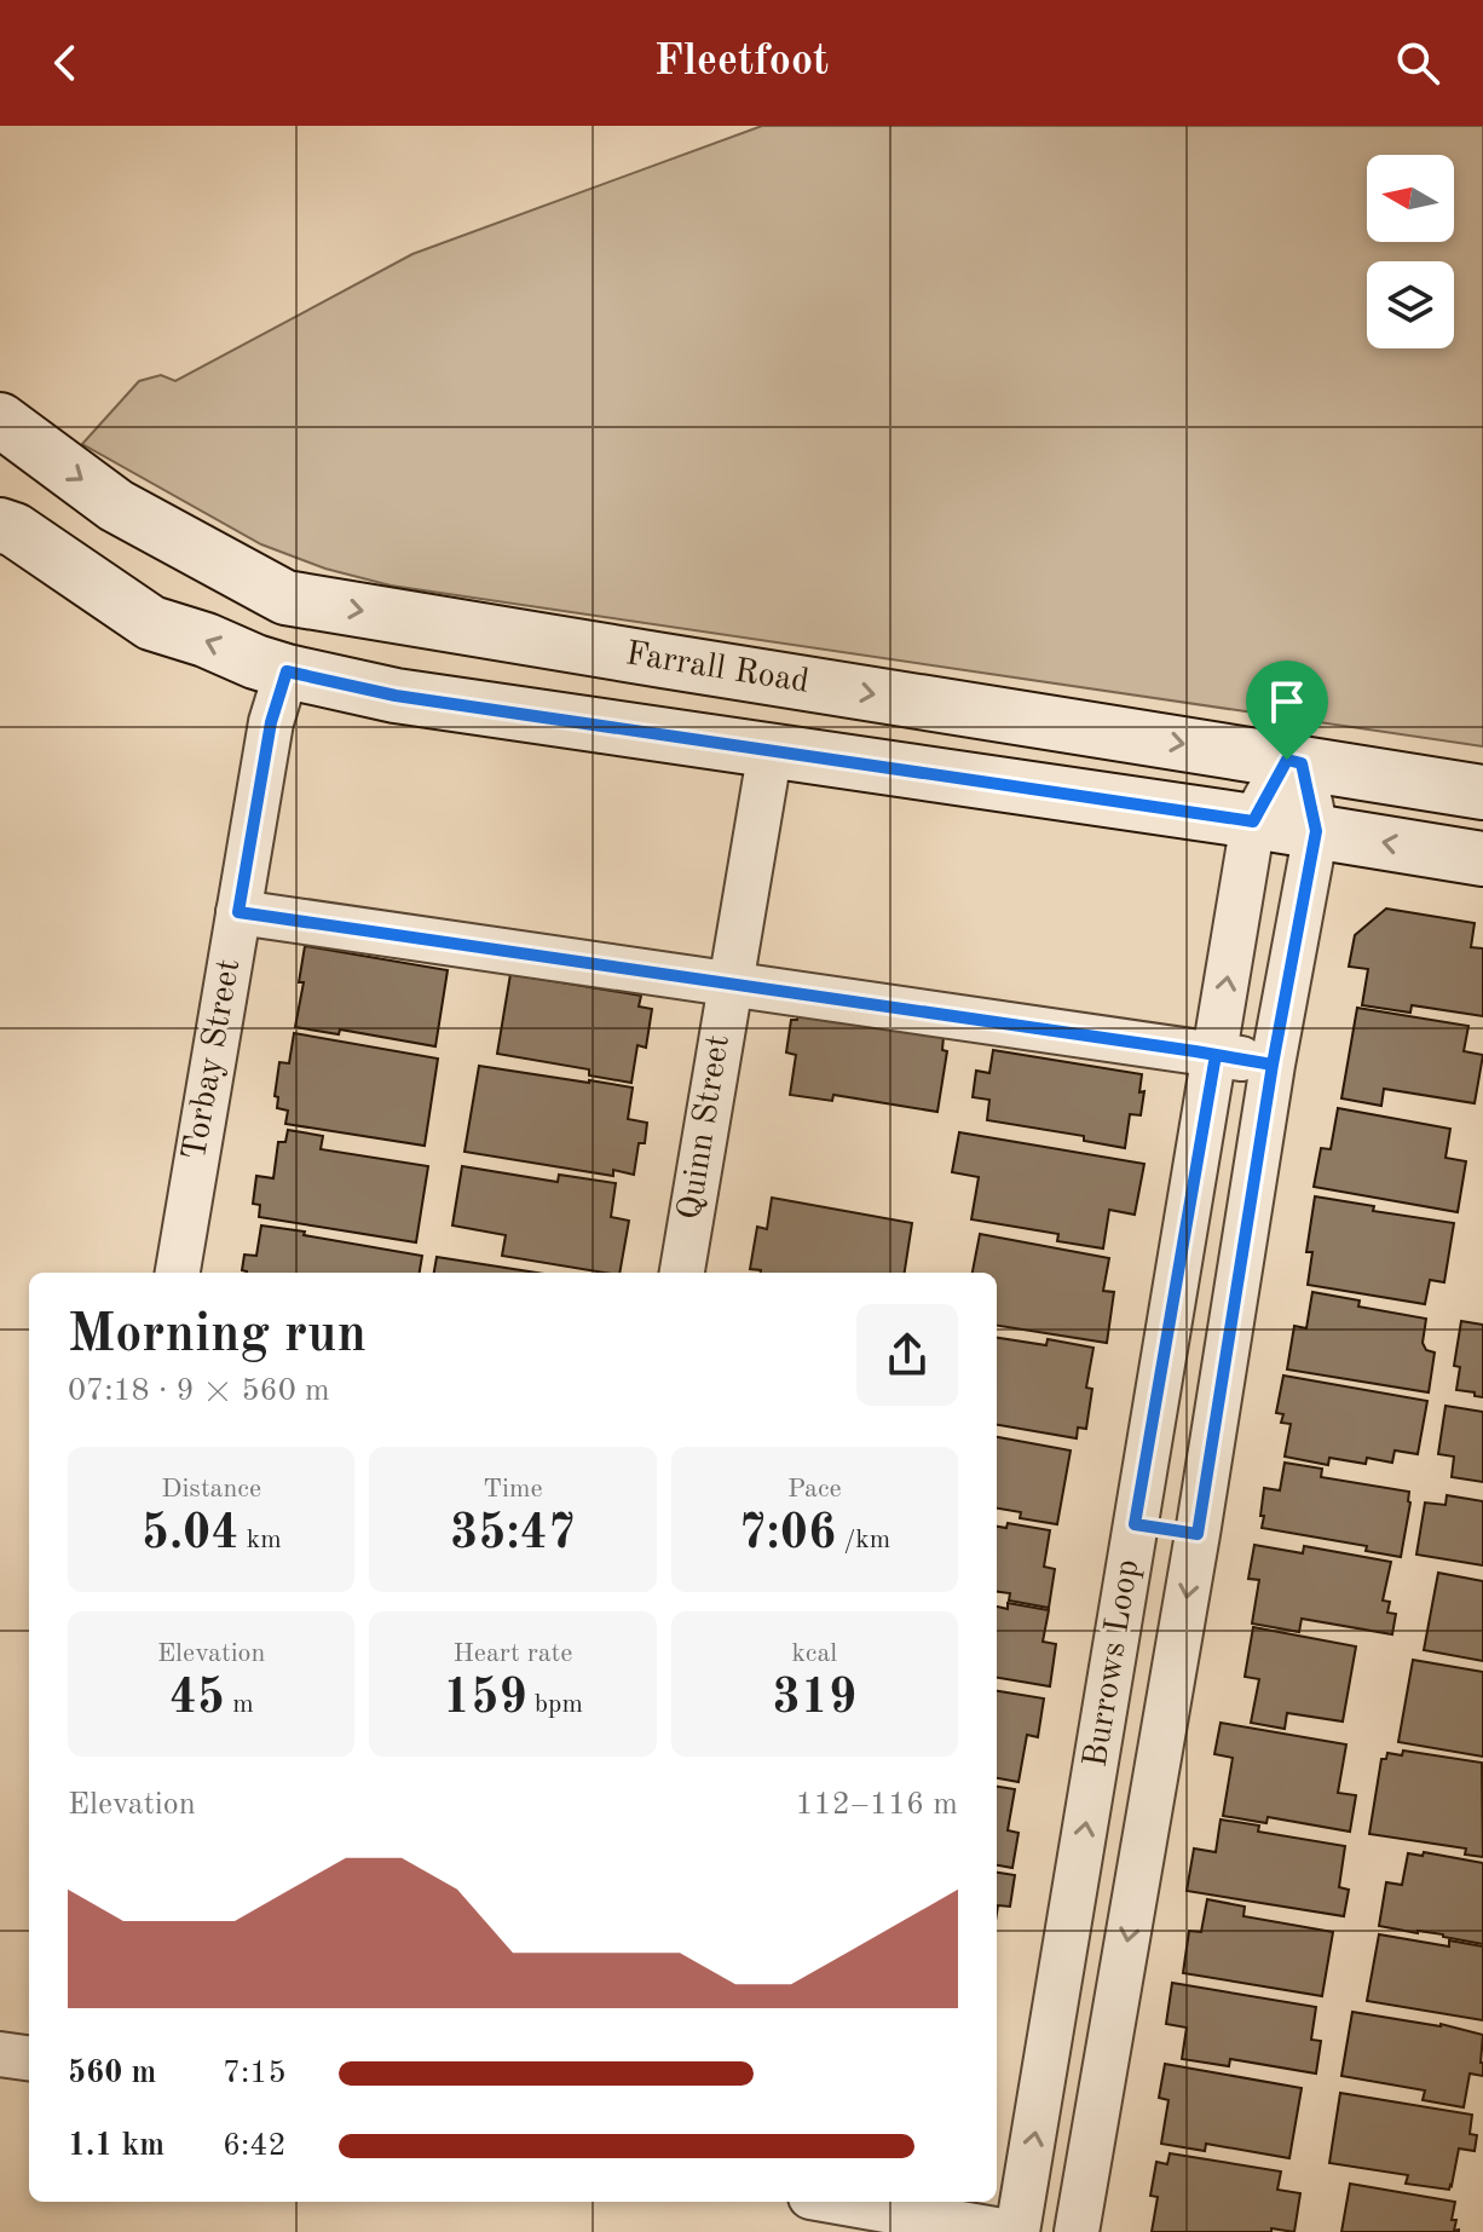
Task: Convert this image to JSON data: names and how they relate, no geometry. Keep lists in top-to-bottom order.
{
  "streets": {
    "main road": ["Farrall Road"],
    "street": ["Torbay Street", "Quinn Street", "Burrows Loop"]
  },
  "crossings": [
    ["Farrall Road", "Torbay Street"],
    ["Farrall Road", "Quinn Street"],
    ["Farrall Road", "Burrows Loop"]
  ],
  "north": "left",
  "page": {
    "header": "Fleetfoot",
    "heading": ["Morning run", "07:18 · 9 × 560 m"],
    "stats": [
      ["Distance", "5.04 km"],
      ["Time", "35:47"],
      ["Pace", "7:06 /km"],
      ["Elevation", "45 m"],
      ["Heart rate", "159 bpm"],
      ["kcal", "319"]
    ],
    "chart": ["Elevation", "112–116 m"],
    "list": [
      {
        "name": "560 m",
        "note": "7:15"
      },
      {
        "name": "1.1 km",
        "note": "6:42"
      }
    ]
  }
}
